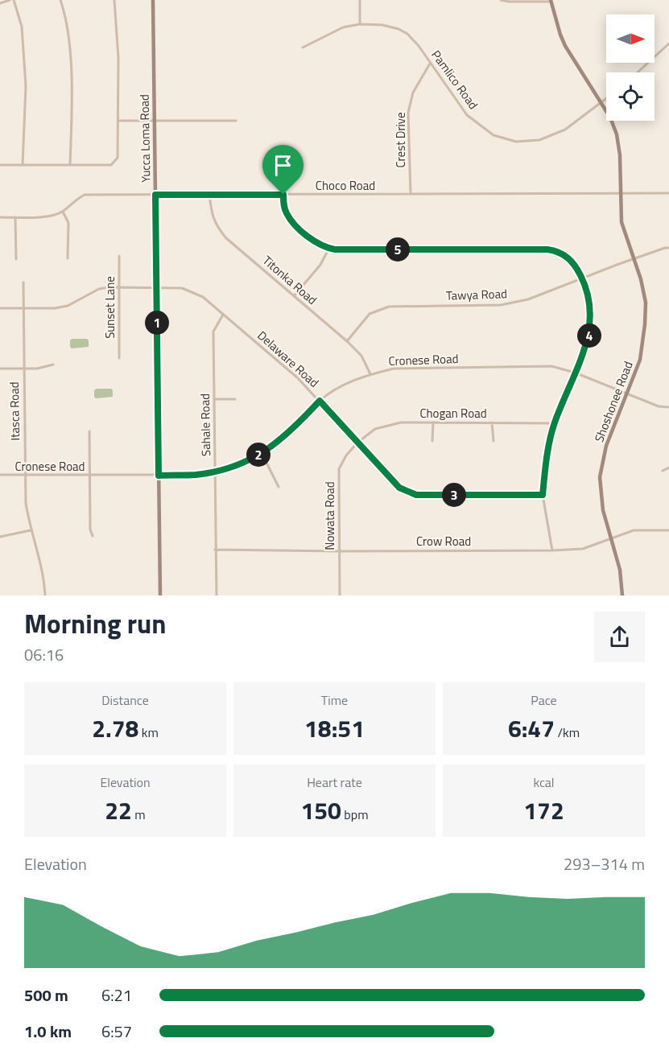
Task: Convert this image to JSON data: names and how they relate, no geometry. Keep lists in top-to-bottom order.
{
  "streets": {
    "street": [
      "Pamlico Road",
      "Yucca Loma Road",
      "Crest Drive",
      "Choco Road",
      "Titonka Road",
      "Tawya Road",
      "Sunset Lane",
      "Delaware Road",
      "Cronese Road",
      "Shoshonee Road",
      "Itasca Road",
      "Chogan Road",
      "Sahale Road",
      "Nowata Road",
      "Crow Road"
    ]
  },
  "crossings": [
    ["Pamlico Road", "Crest Drive"],
    ["Pamlico Road", "Shoshonee Road"],
    ["Yucca Loma Road", "Choco Road"],
    ["Yucca Loma Road", "Delaware Road"],
    ["Yucca Loma Road", "Cronese Road"],
    ["Crest Drive", "Choco Road"],
    ["Choco Road", "Titonka Road"],
    ["Choco Road", "Shoshonee Road"],
    ["Titonka Road", "Tawya Road"],
    ["Titonka Road", "Cronese Road"],
    ["Tawya Road", "Shoshonee Road"],
    ["Sunset Lane", "Delaware Road"],
    ["Delaware Road", "Cronese Road"],
    ["Delaware Road", "Itasca Road"],
    ["Delaware Road", "Chogan Road"],
    ["Delaware Road", "Sahale Road"],
    ["Delaware Road", "Nowata Road"],
    ["Cronese Road", "Shoshonee Road"],
    ["Cronese Road", "Itasca Road"],
    ["Cronese Road", "Sahale Road"],
    ["Shoshonee Road", "Crow Road"],
    ["Chogan Road", "Nowata Road"],
    ["Sahale Road", "Crow Road"],
    ["Nowata Road", "Crow Road"]
  ],
  "north": "right",
  "page": {
    "pins": [
      "5",
      "1",
      "4",
      "2",
      "3"
    ],
    "heading": ["Morning run", "06:16"],
    "stats": [
      ["Distance", "2.78 km"],
      ["Time", "18:51"],
      ["Pace", "6:47 /km"],
      ["Elevation", "22 m"],
      ["Heart rate", "150 bpm"],
      ["kcal", "172"]
    ],
    "chart": ["Elevation", "293–314 m"],
    "list": [
      {
        "name": "500 m",
        "note": "6:21"
      },
      {
        "name": "1.0 km",
        "note": "6:57"
      }
    ]
  }
}
